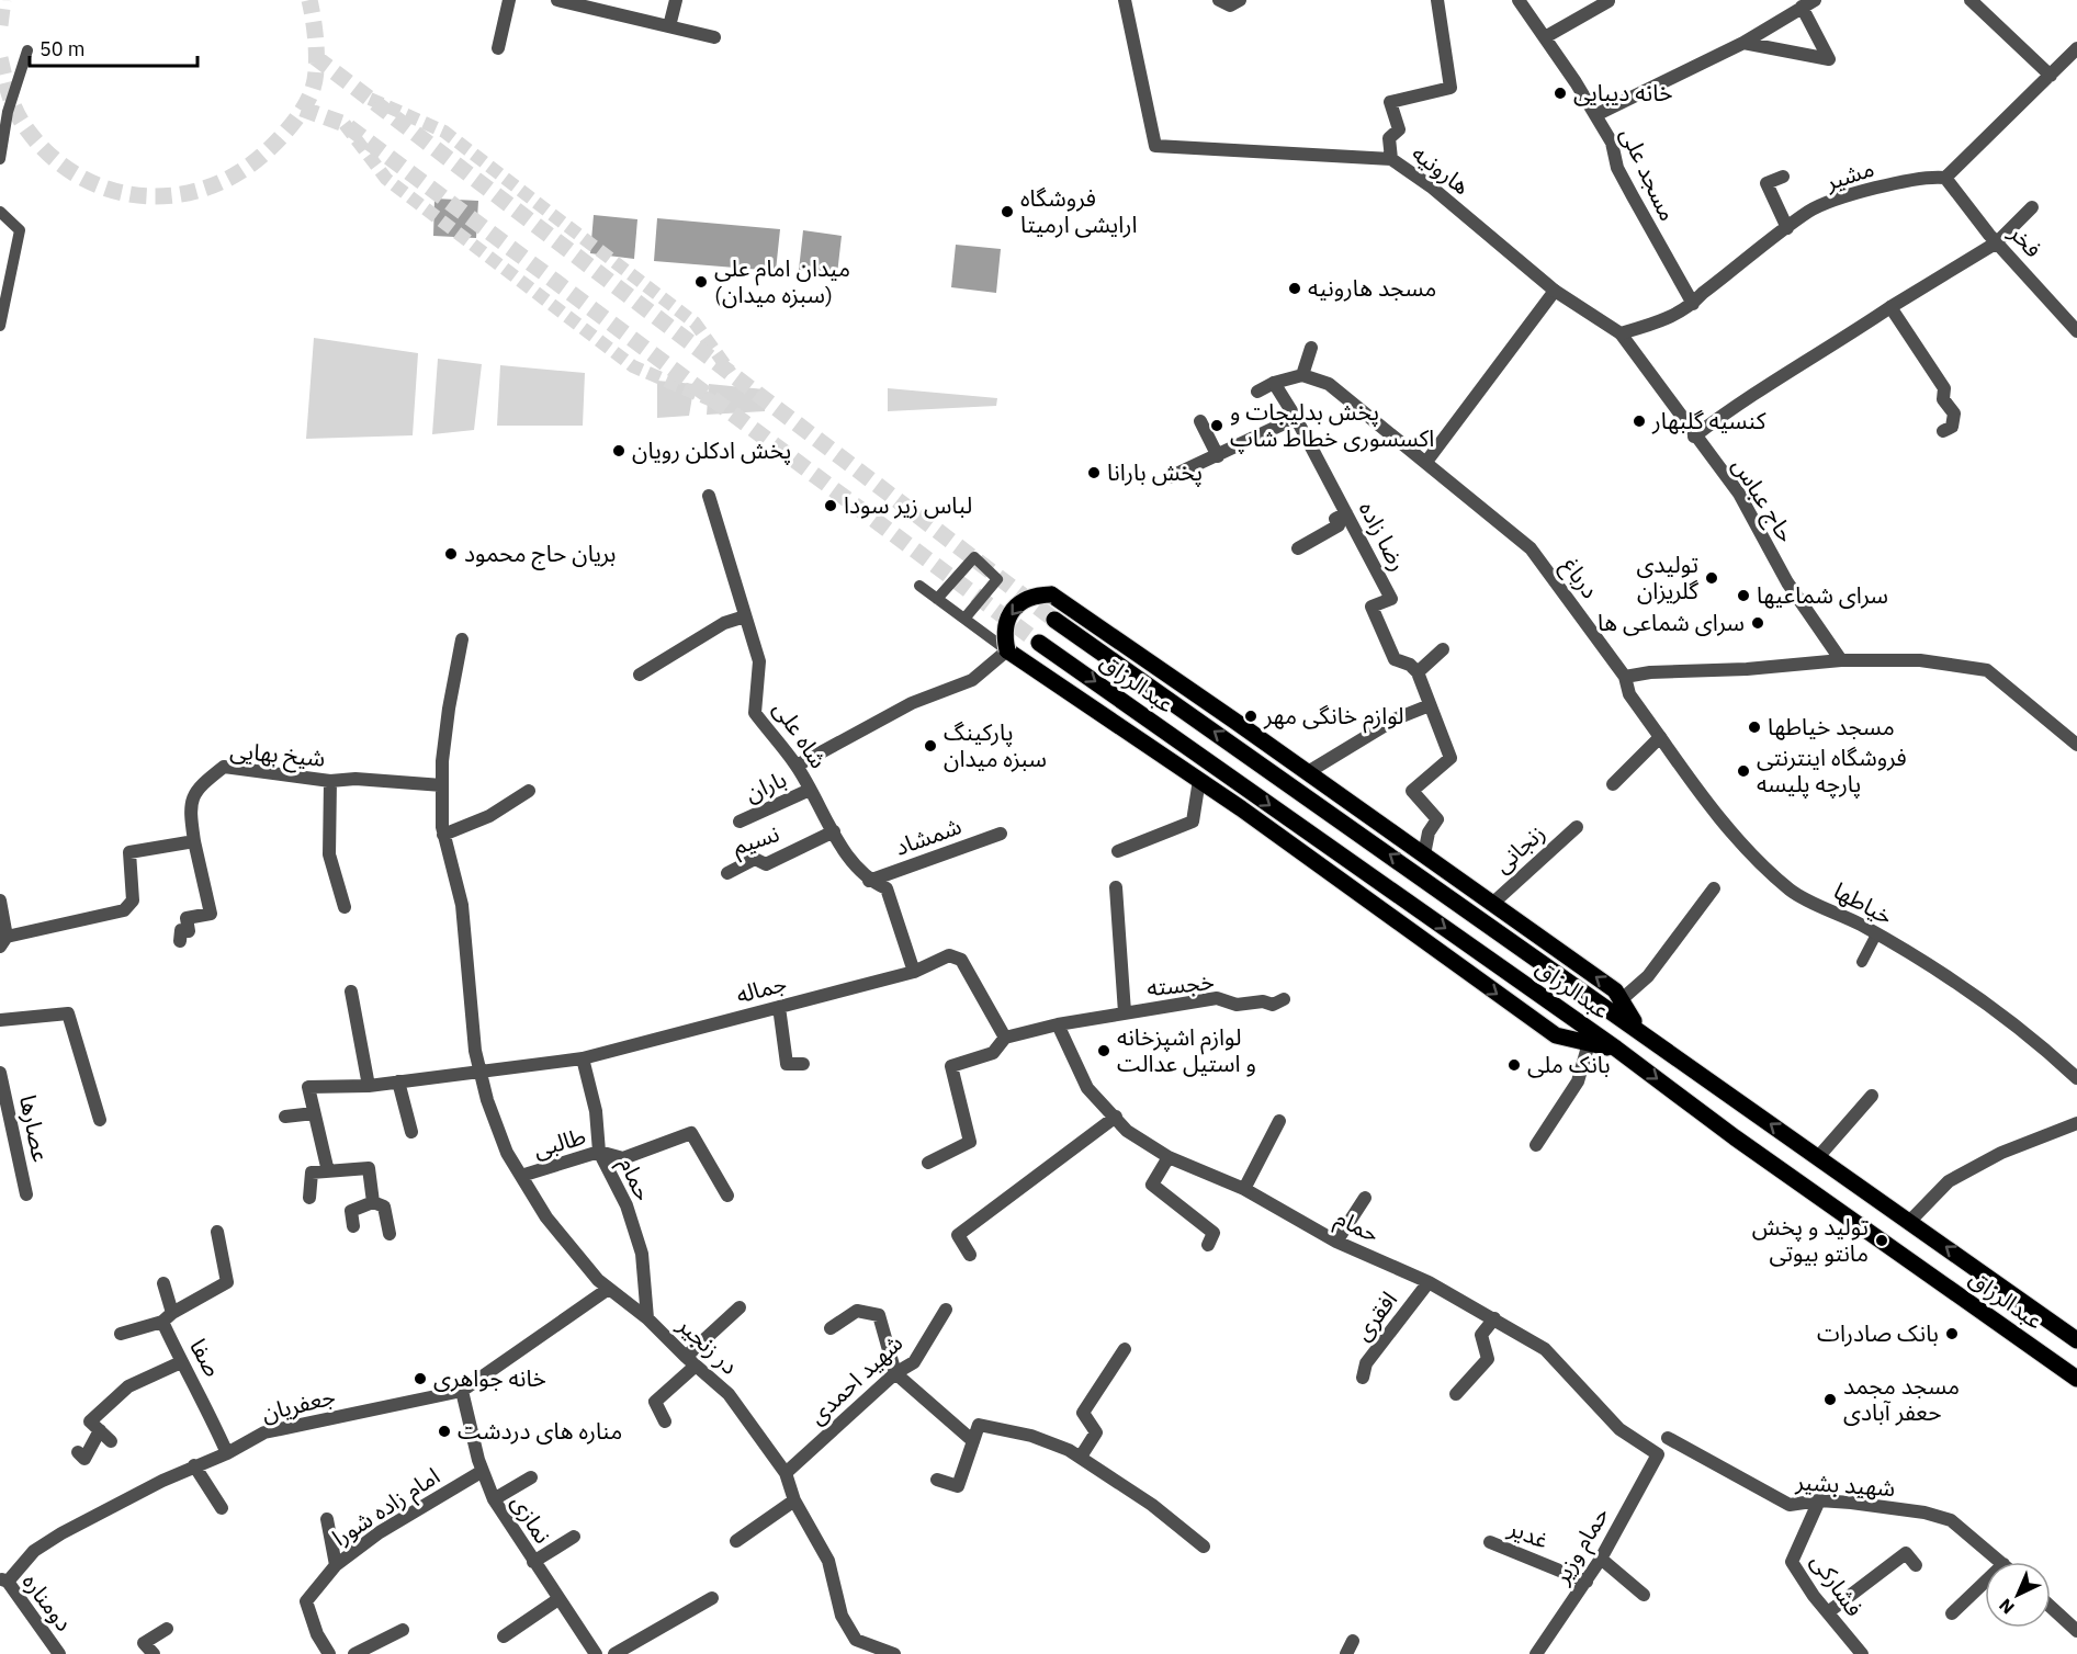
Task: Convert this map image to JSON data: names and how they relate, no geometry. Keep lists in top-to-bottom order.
{
  "streets": {
    "main road": ["عبدالرزاق"],
    "street": [
      "هارونیه",
      "مسجد علی",
      "مشیر",
      "فخر",
      "حاج عباس",
      "رضا زاده",
      "درباغ",
      "شاه علی",
      "شیخ بهایی",
      "باران",
      "شمشاد",
      "نسیم",
      "زنجانی",
      "خیاطها",
      "خجسته",
      "جماله",
      "عصارها",
      "طالبی",
      "حمام",
      "افقری",
      "در زنجیر",
      "صفا",
      "شهید احمدی",
      "جعفریان",
      "شهید بشیر",
      "امام زاده شورا",
      "نمازی",
      "غدیر",
      "حمام وزیر",
      "فشارکی",
      "دومناره"
    ]
  },
  "crossings": [
    ["هارونیه", "مشیر"],
    ["هارونیه", "حاج عباس"],
    ["مسجد علی", "مشیر"],
    ["مشیر", "فخر"],
    ["مشیر", "حاج عباس"],
    ["درباغ", "خیاطها"],
    ["شاه علی", "باران"],
    ["شاه علی", "شمشاد"],
    ["شاه علی", "نسیم"],
    ["شاه علی", "جماله"],
    ["جماله", "حمام"],
    ["جماله", "در زنجیر"],
    ["طالبی", "حمام"],
    ["طالبی", "در زنجیر"],
    ["حمام", "افقری"],
    ["حمام", "در زنجیر"],
    ["حمام", "حمام وزیر"],
    ["در زنجیر", "شهید احمدی"],
    ["در زنجیر", "جعفریان"],
    ["صفا", "جعفریان"],
    ["جعفریان", "نمازی"],
    ["جعفریان", "دومناره"],
    ["شهید بشیر", "فشارکی"],
    ["امام زاده شورا", "نمازی"],
    ["غدیر", "حمام وزیر"]
  ],
  "places": [
    "خانه دیبایی",
    "فروشگاه ارایشی ارمیتا",
    "میدان امام علی (سبزه میدان)",
    "مسجد هارونیه",
    "کنسیه گلبهار",
    "پخش بدلیجات و اکسسوری خطاط شاپ",
    "پخش ادکلن رویان",
    "پخش بارانا",
    "لباس زیر سودا",
    "بریان حاج محمود",
    "تولیدی گلریزان",
    "سرای شماعیها",
    "سرای شماعی ها",
    "لوازم خانگی مهر",
    "مسجد خیاطها",
    "پارکینگ سبزه میدان",
    "فروشگاه اینترنتی پارچه پلیسه",
    "لوازم اشپزخانه و استیل عدالت",
    "بانک ملی",
    "تولید و پخش مانتو بیوتی",
    "بانک صادرات",
    "خانه جواهری",
    "مسجد مجمد حعفر آبادی",
    "مناره های دردشت"
  ],
  "scale_bar": "50 m",
  "north": "bottom left"
}
